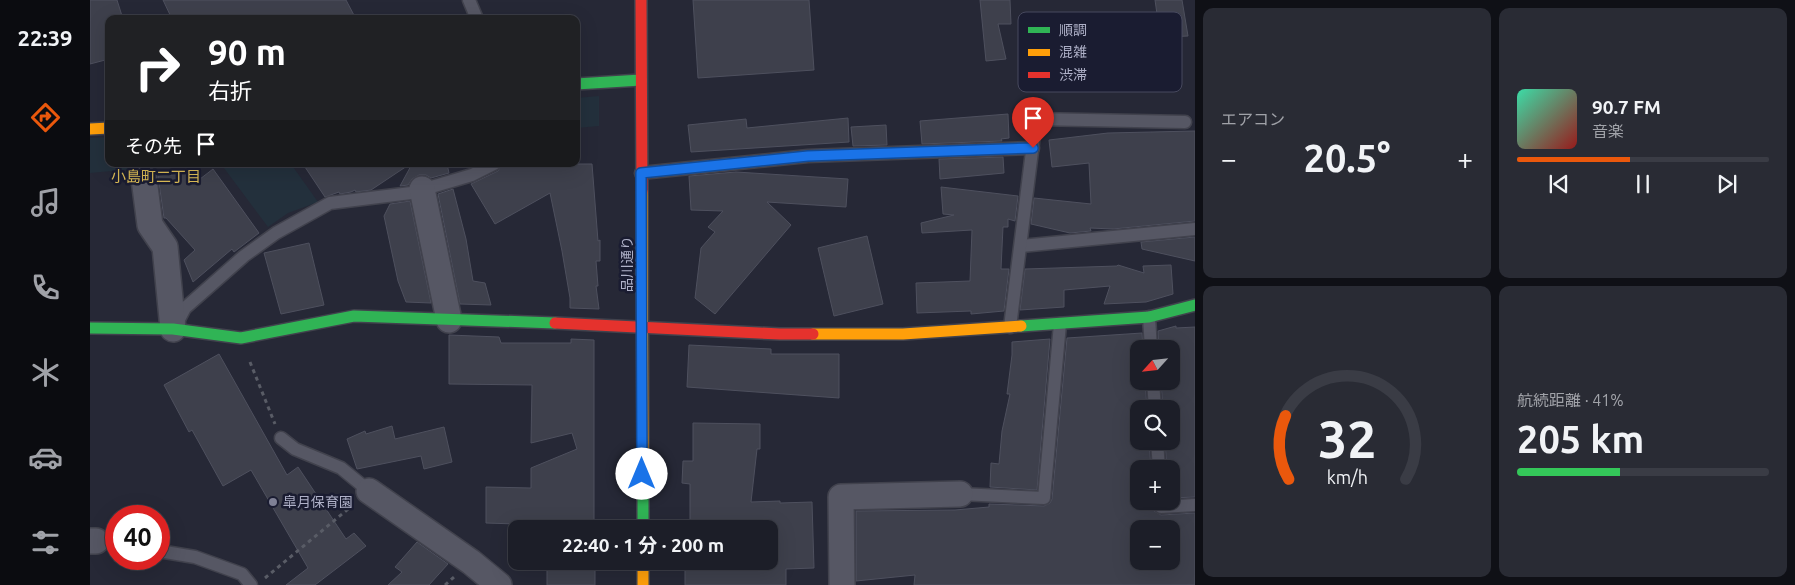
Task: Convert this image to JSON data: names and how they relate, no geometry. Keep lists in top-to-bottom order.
{
  "streets": {
    "street": ["品川通り"]
  },
  "districts": ["小島町二丁目"],
  "places": ["皐月保育園"],
  "legend": ["順調", "混雑", "渋滞"],
  "north": "bottom left",
  "page": {
    "tabs": "22:39",
    "tile": [
      "エアコン",
      ["航続距離 · 41%", "205 km"]
    ],
    "turn": ["90 m", "右折"],
    "song": ["90.7 FM", "音楽"],
    "then": "その先",
    "heat": ["−", "20.5°", "+"],
    "map_buttons": ["+", "−"],
    "limit": "40",
    "trip": "22:40 · 1 分 · 200 m",
    "gauge": ["32", "km/h"]
  }
}
